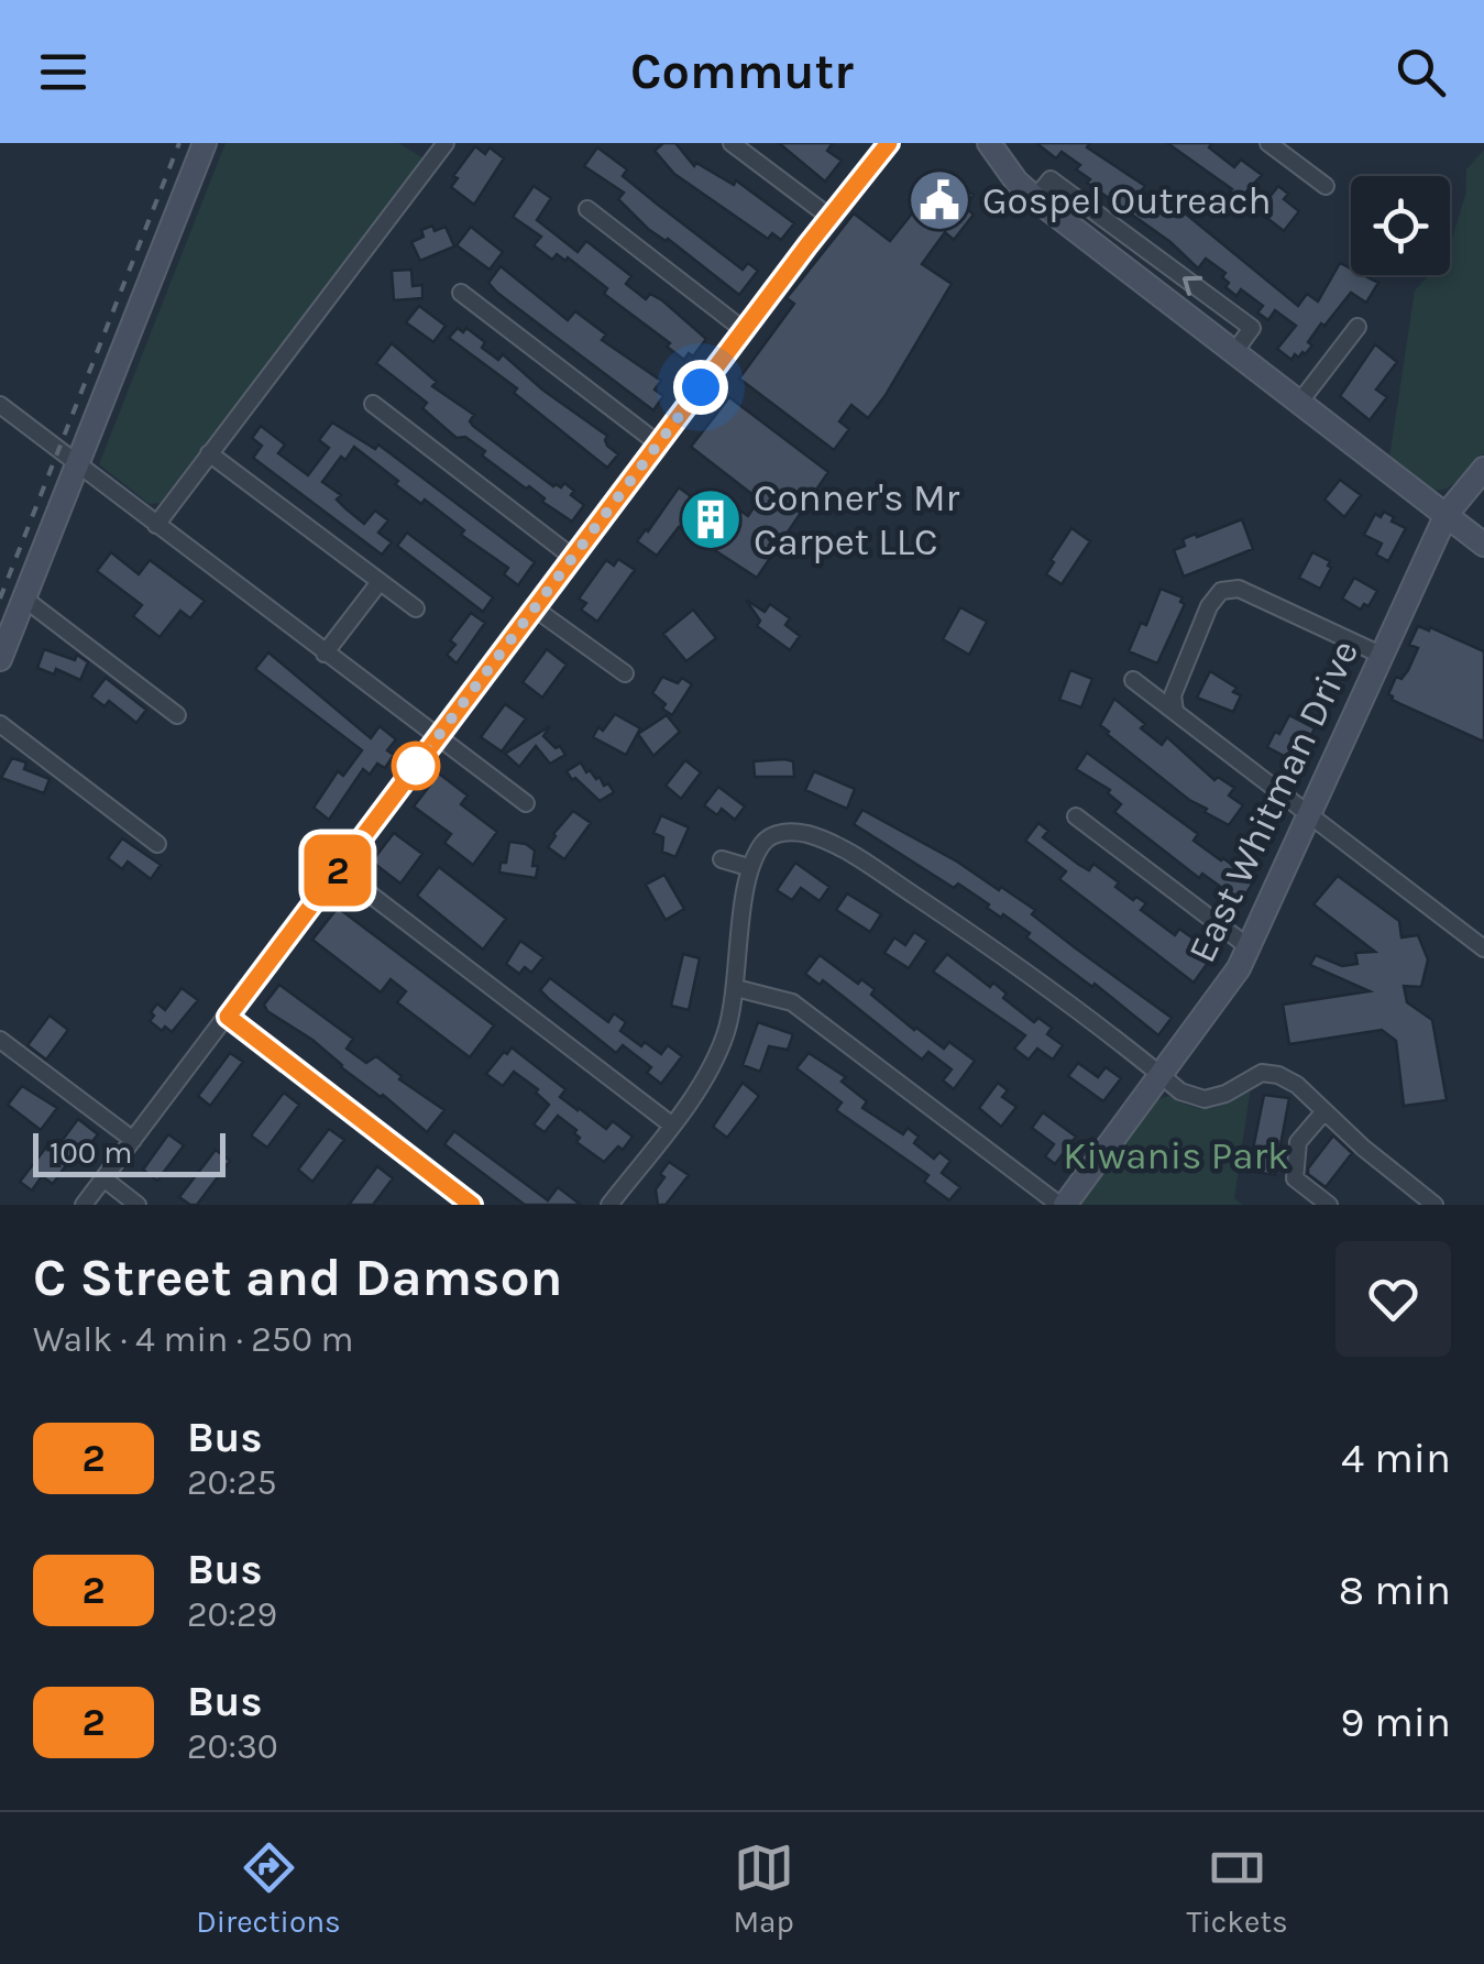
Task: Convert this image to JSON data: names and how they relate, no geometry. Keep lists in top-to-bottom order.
{
  "streets": {
    "main road": ["East Whitman Drive"]
  },
  "parks": ["Kiwanis Park"],
  "places": {
    "public building": ["Gospel Outreach"],
    "building": ["Conner's Mr Carpet LLC"]
  },
  "lines": ["bus line 2"],
  "scale_bar": "100 m",
  "page": {
    "header": "Commutr",
    "on_map": "2",
    "scale": "100 m",
    "heading": ["C Street and Damson", "Walk · 4 min · 250 m"],
    "list": [
      {
        "mark": "2",
        "name": "Bus",
        "note": "20:25",
        "value": "4 min"
      },
      {
        "mark": "2",
        "name": "Bus",
        "note": "20:29",
        "value": "8 min"
      },
      {
        "mark": "2",
        "name": "Bus",
        "note": "20:30",
        "value": "9 min"
      }
    ],
    "tabs": ["Directions", "Map", "Tickets"]
  }
}
